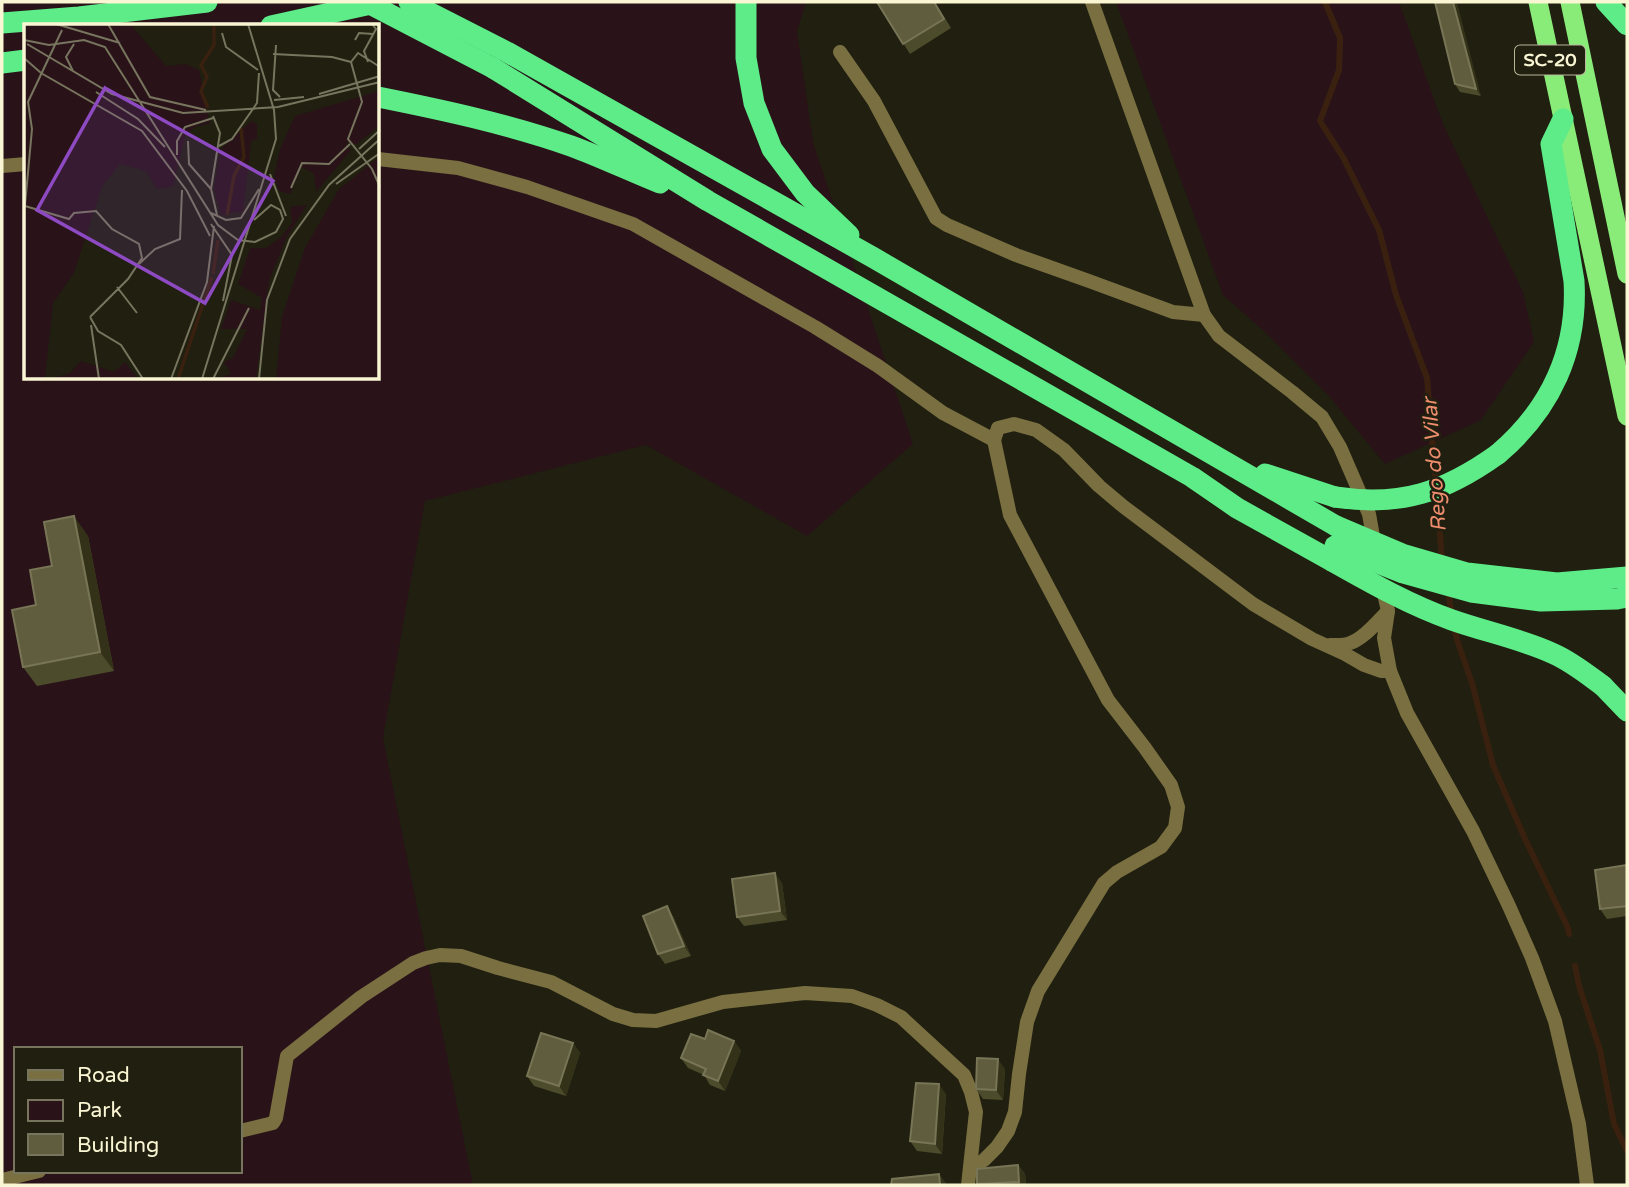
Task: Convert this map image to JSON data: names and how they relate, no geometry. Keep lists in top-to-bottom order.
{
  "streets": {
    "highway": ["SC-20"]
  },
  "water": ["Rego do Vilar"],
  "legend": ["Road", "Park", "Building"]
}
